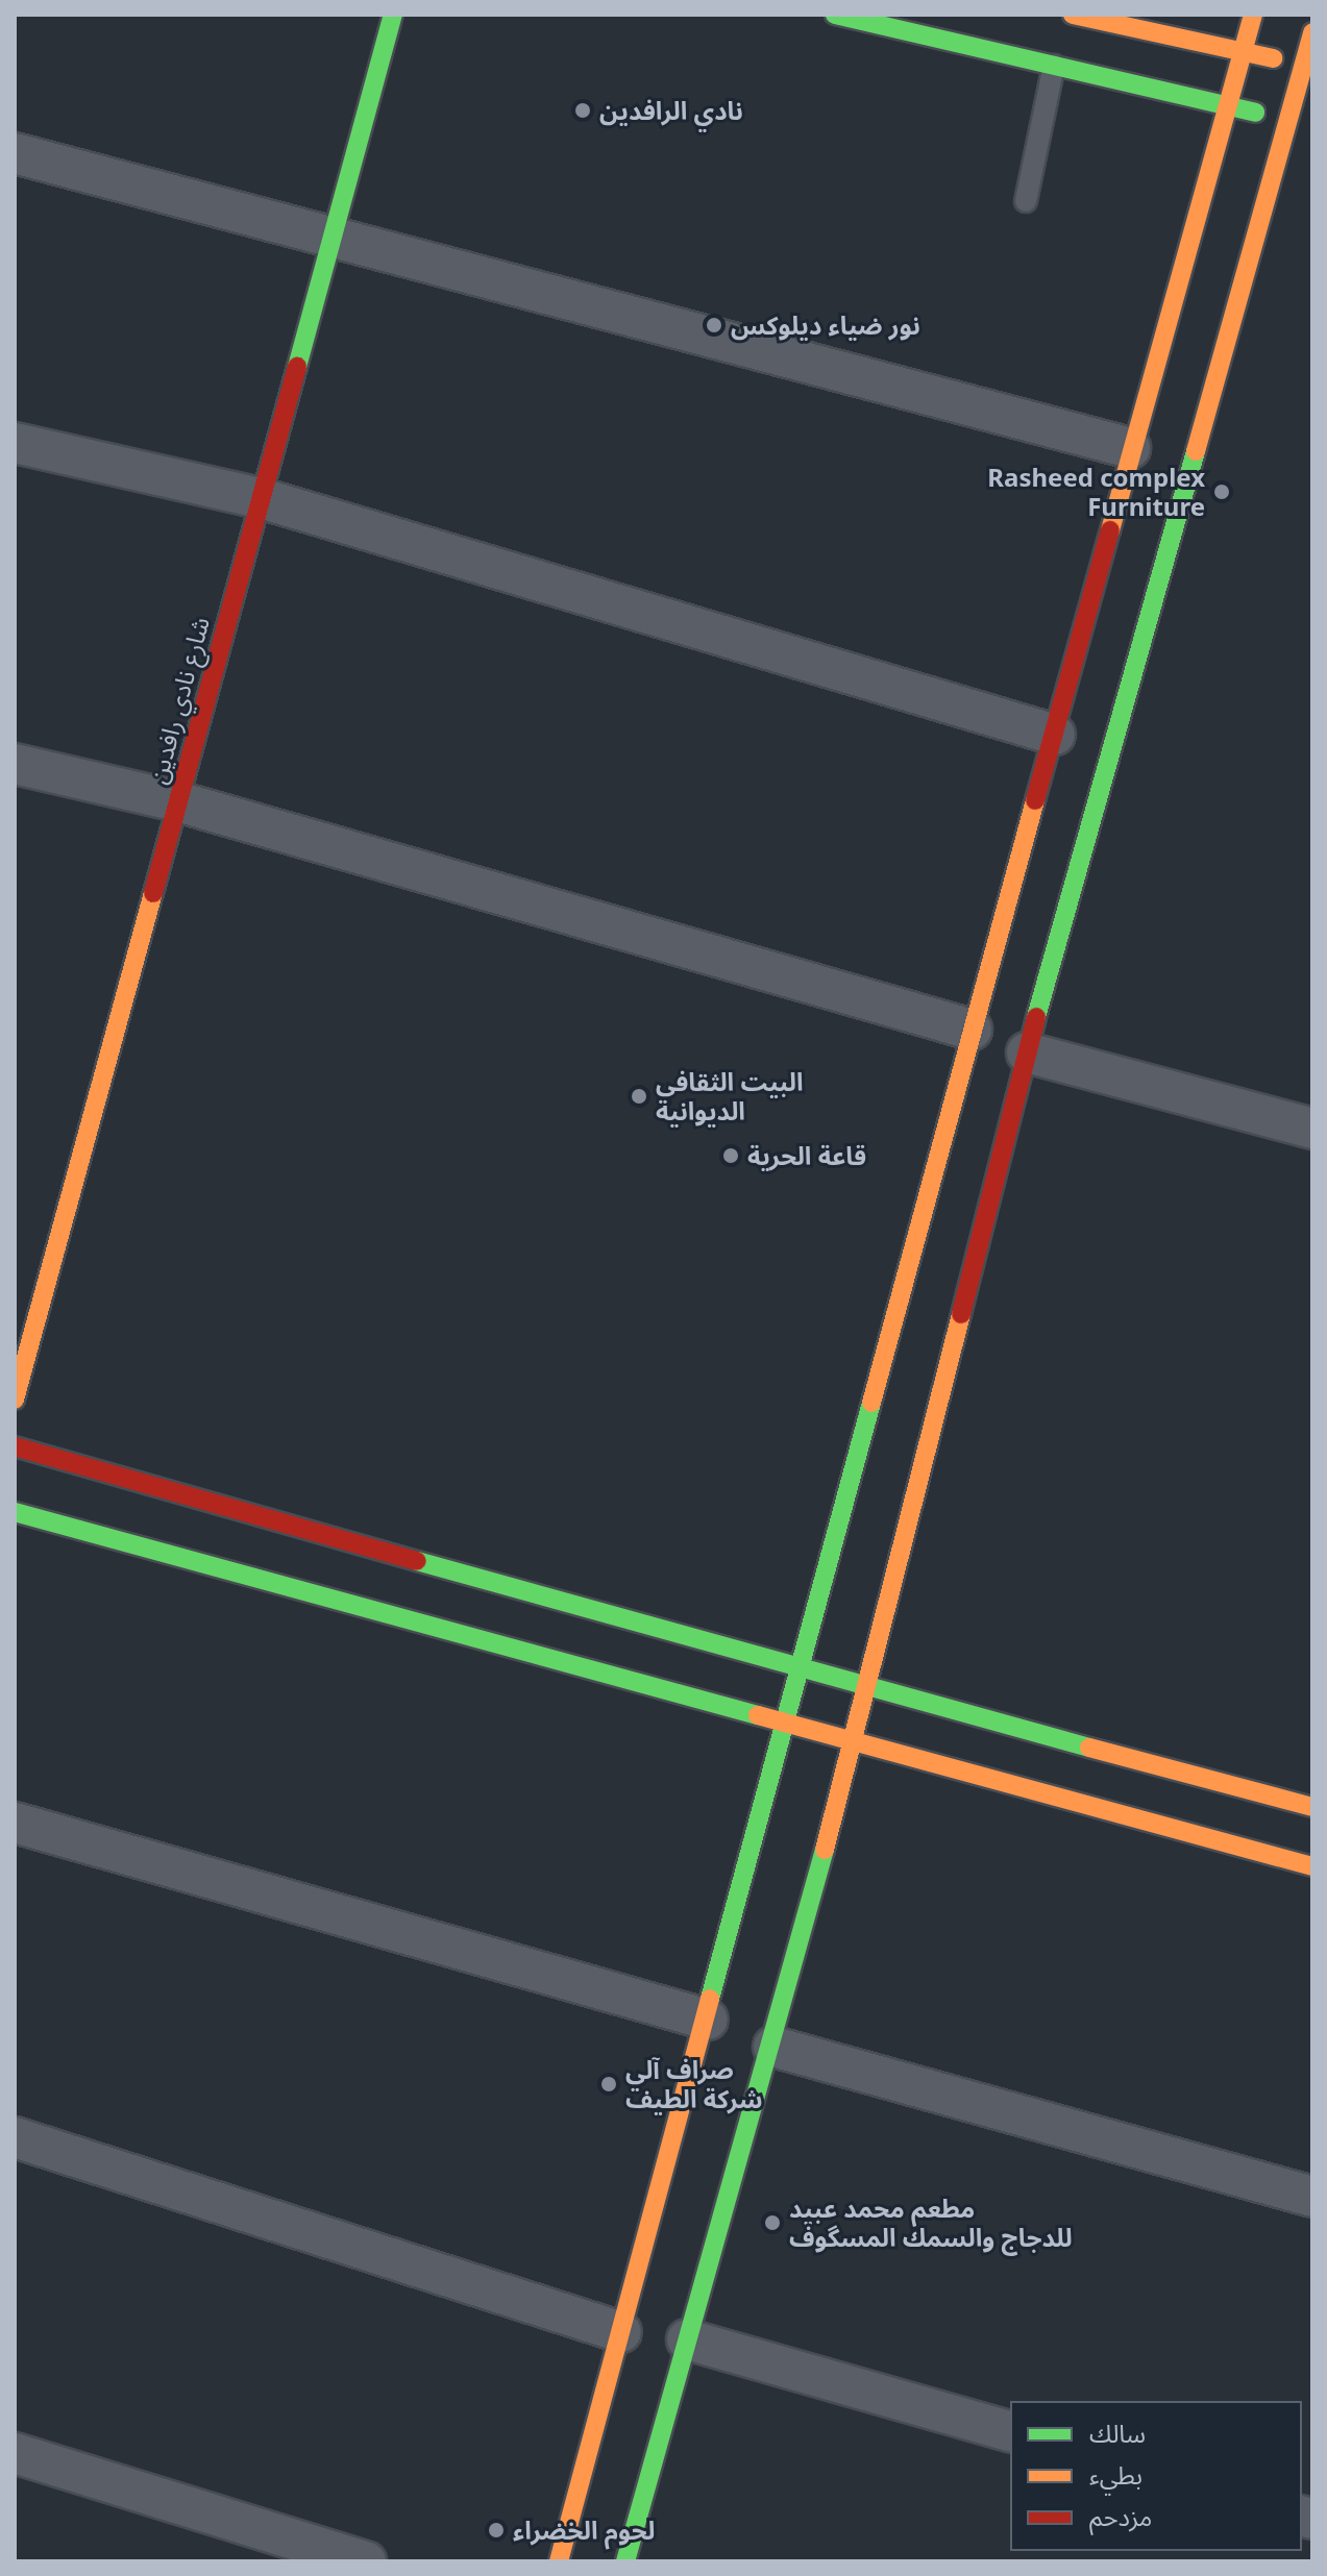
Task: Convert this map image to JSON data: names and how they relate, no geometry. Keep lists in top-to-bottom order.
{
  "streets": {
    "main road": ["شارع نادي رافدين"]
  },
  "places": [
    "نادي الرافدين",
    "نور ضياء ديلوكس",
    "Rasheed complex Furniture",
    "البيت الثقافي الديوانية",
    "قاعة الحرية",
    "صراف آلي شركة الطيف",
    "مطعم محمد عبيد للدجاج والسمك المسگوف",
    "لحوم الخضراء"
  ],
  "legend": ["سالك", "بطيء", "مزدحم"]
}
